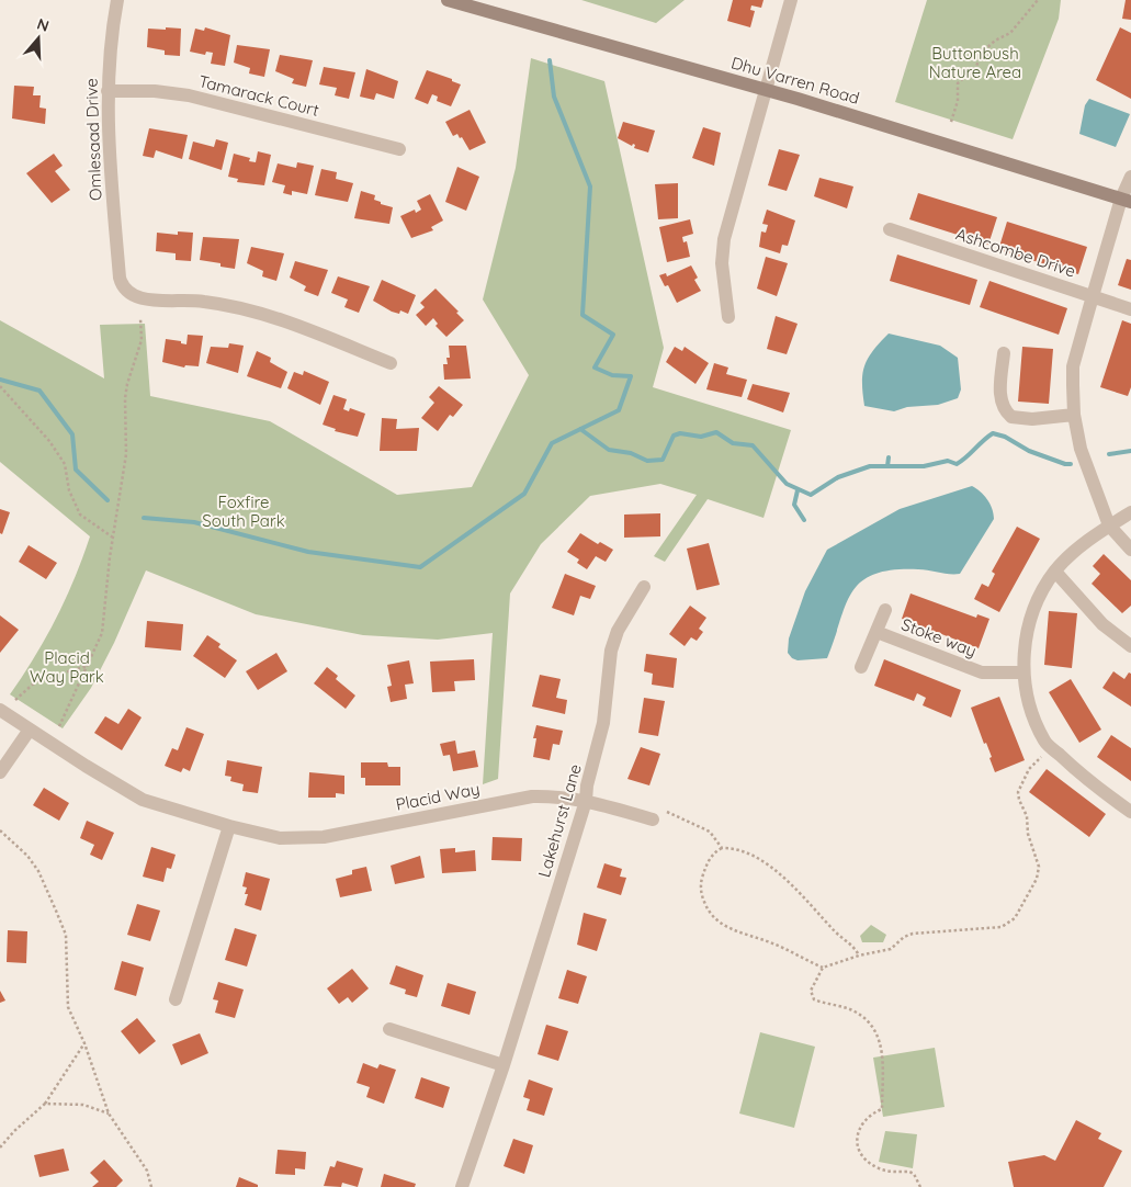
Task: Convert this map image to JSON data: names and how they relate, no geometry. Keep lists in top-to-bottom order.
{
  "streets": {
    "main road": ["Dhu Varren Road"],
    "street": [
      "Tamarack Court",
      "Omlesaad Drive",
      "Ashcombe Drive",
      "Stoke way",
      "Placid Way",
      "Lakehurst Lane"
    ]
  },
  "crossings": [
    ["Tamarack Court", "Omlesaad Drive"],
    ["Placid Way", "Lakehurst Lane"]
  ],
  "parks": ["Buttonbush Nature Area", "Foxfire South Park", "Placid Way Park"],
  "north": "top"
}
